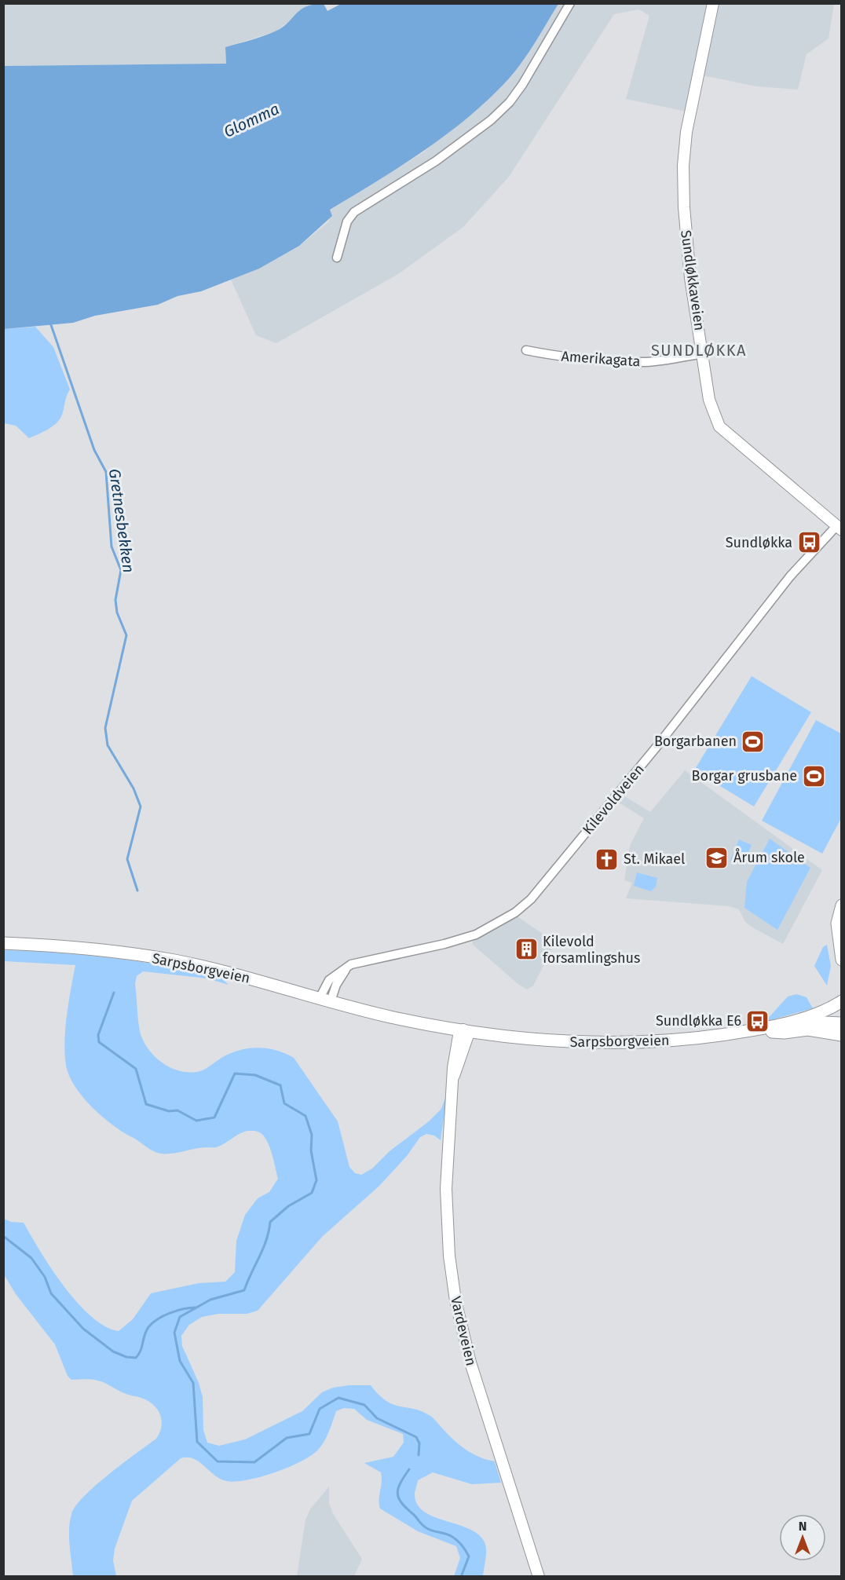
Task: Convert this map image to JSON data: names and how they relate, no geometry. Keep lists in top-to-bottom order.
{
  "streets": {
    "highway": ["Sarpsborgveien"],
    "main road": ["Sundløkkaveien", "Vardeveien"],
    "street": ["Amerikagata", "Kilevoldveien"]
  },
  "crossings": [
    ["Sundløkkaveien", "Amerikagata"],
    ["Sundløkkaveien", "Kilevoldveien"],
    ["Kilevoldveien", "Sarpsborgveien"],
    ["Sarpsborgveien", "Vardeveien"]
  ],
  "districts": ["SUNDLØKKA"],
  "water": ["Glomma", "Gretnesbekken"],
  "places": {
    "bus stop": ["Sundløkka", "Sundløkka E6"],
    "sports": ["Borgarbanen", "Borgar grusbane"],
    "school or university": ["Årum skole"],
    "church": ["St. Mikael"],
    "building": ["Kilevold forsamlingshus"]
  },
  "north": "top"
}
